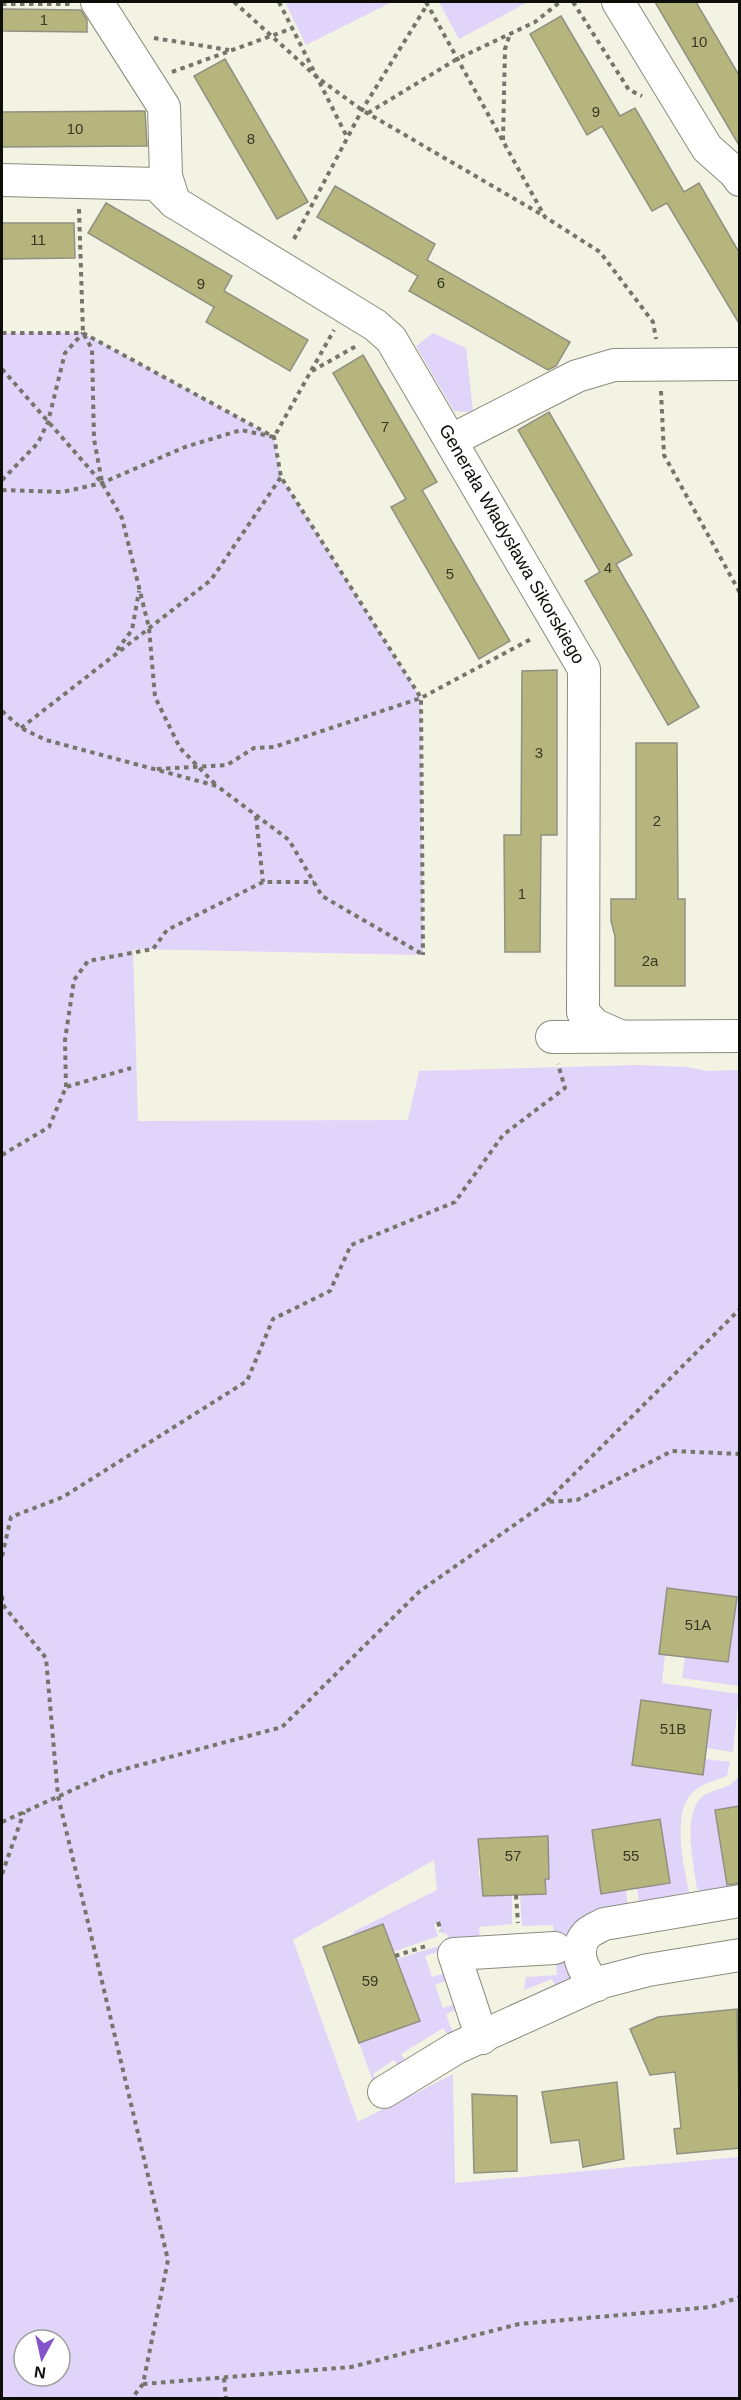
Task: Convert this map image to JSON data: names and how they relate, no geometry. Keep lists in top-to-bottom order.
{
  "streets": {
    "street": ["Generała Władysława Sikorskiego"]
  },
  "house_numbers": [
    "1",
    "10",
    "9",
    "10",
    "8",
    "11",
    "6",
    "9",
    "7",
    "4",
    "5",
    "3",
    "2",
    "1",
    "2a",
    "51A",
    "51B",
    "57",
    "55",
    "59"
  ],
  "north": "bottom"
}
